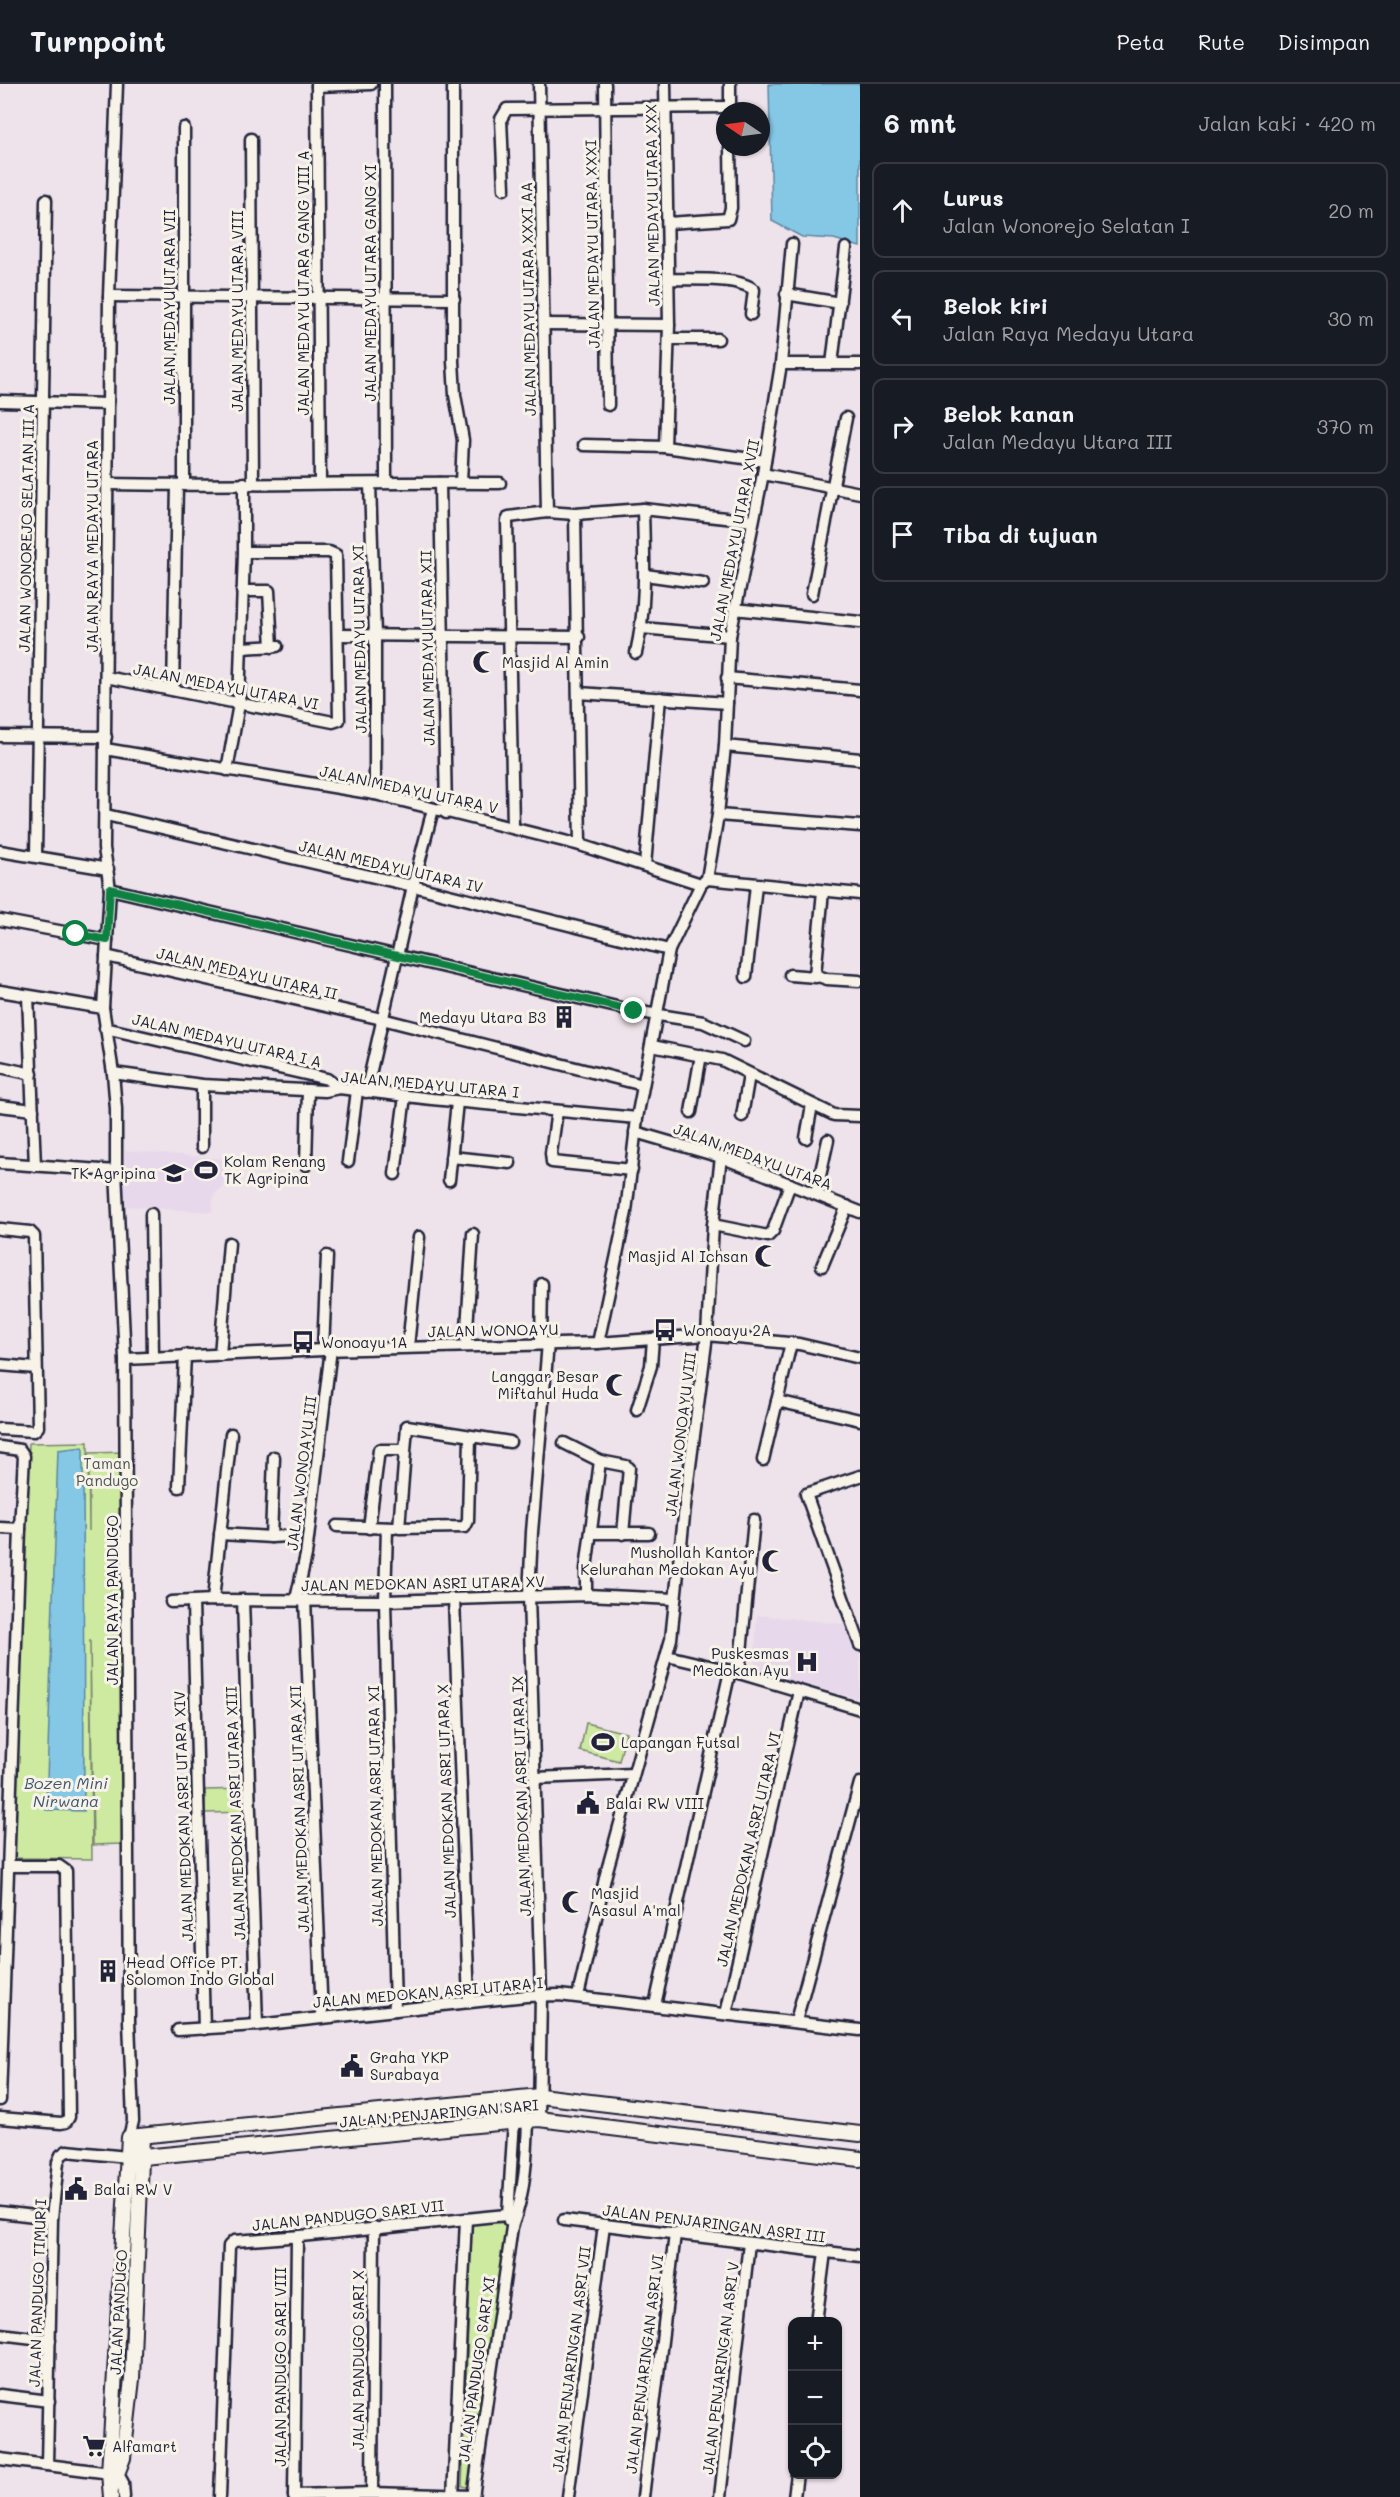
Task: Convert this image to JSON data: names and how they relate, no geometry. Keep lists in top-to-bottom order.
{
  "streets": {
    "street": [
      "JALAN MEDAYU UTARA XXX",
      "JALAN MEDAYU UTARA XXXI",
      "JALAN MEDAYU UTARA GANG VIII A",
      "JALAN MEDAYU UTARA GANG XI",
      "JALAN MEDAYU UTARA XXXI AA",
      "JALAN MEDAYU UTARA VII",
      "JALAN MEDAYU UTARA VIII",
      "JALAN WONOREJO SELATAN III A",
      "JALAN MEDAYU UTARA XVII",
      "JALAN RAYA MEDAYU UTARA",
      "JALAN MEDAYU UTARA XI",
      "JALAN MEDAYU UTARA XII",
      "JALAN MEDAYU UTARA VI",
      "JALAN MEDAYU UTARA V",
      "JALAN MEDAYU UTARA IV",
      "JALAN MEDAYU UTARA II",
      "JALAN MEDAYU UTARA I A",
      "JALAN MEDAYU UTARA I",
      "JALAN MEDAYU UTARA",
      "JALAN WONOAYU",
      "JALAN WONOAYU VIII",
      "JALAN WONOAYU III",
      "JALAN MEDOKAN ASRI UTARA XV",
      "JALAN RAYA PANDUGO",
      "JALAN MEDOKAN ASRI UTARA IX",
      "JALAN MEDOKAN ASRI UTARA X",
      "JALAN MEDOKAN ASRI UTARA XI",
      "JALAN MEDOKAN ASRI UTARA XII",
      "JALAN MEDOKAN ASRI UTARA XIII",
      "JALAN MEDOKAN ASRI UTARA XIV",
      "JALAN MEDOKAN ASRI UTARA VI",
      "JALAN MEDOKAN ASRI UTARA I",
      "JALAN PENJARINGAN SARI",
      "JALAN PANDUGO SARI VII",
      "JALAN PENJARINGAN ASRI III",
      "JALAN PANDUGO TIMUR I",
      "JALAN PANDUGO",
      "JALAN PENJARINGAN ASRI VII",
      "JALAN PANDUGO SARI X",
      "JALAN PENJARINGAN ASRI VI",
      "JALAN PANDUGO SARI VIII",
      "JALAN PENJARINGAN ASRI V",
      "JALAN PANDUGO SARI XI"
    ]
  },
  "crossings": [
    ["JALAN MEDAYU UTARA XXX", "JALAN MEDAYU UTARA XXXI"],
    ["JALAN MEDAYU UTARA XXX", "JALAN MEDAYU UTARA XXXI AA"],
    ["JALAN MEDAYU UTARA VII", "JALAN MEDAYU UTARA VI"],
    ["JALAN MEDAYU UTARA VIII", "JALAN MEDAYU UTARA VI"],
    ["JALAN MEDAYU UTARA VIII", "JALAN MEDAYU UTARA V"],
    ["JALAN MEDAYU UTARA XVII", "JALAN MEDAYU UTARA V"],
    ["JALAN RAYA MEDAYU UTARA", "JALAN MEDAYU UTARA VI"],
    ["JALAN RAYA MEDAYU UTARA", "JALAN MEDAYU UTARA V"],
    ["JALAN RAYA MEDAYU UTARA", "JALAN MEDAYU UTARA IV"],
    ["JALAN RAYA MEDAYU UTARA", "JALAN MEDAYU UTARA II"],
    ["JALAN RAYA MEDAYU UTARA", "JALAN RAYA PANDUGO"],
    ["JALAN MEDAYU UTARA XI", "JALAN MEDAYU UTARA V"],
    ["JALAN MEDAYU UTARA XII", "JALAN MEDAYU UTARA V"],
    ["JALAN MEDAYU UTARA I A", "JALAN MEDAYU UTARA I"],
    ["JALAN MEDAYU UTARA I A", "JALAN RAYA PANDUGO"],
    ["JALAN MEDAYU UTARA I", "JALAN RAYA PANDUGO"],
    ["JALAN MEDAYU UTARA", "JALAN WONOAYU VIII"],
    ["JALAN WONOAYU", "JALAN WONOAYU VIII"],
    ["JALAN WONOAYU", "JALAN WONOAYU III"],
    ["JALAN WONOAYU", "JALAN RAYA PANDUGO"],
    ["JALAN WONOAYU", "JALAN MEDOKAN ASRI UTARA IX"],
    ["JALAN WONOAYU VIII", "JALAN MEDOKAN ASRI UTARA XV"],
    ["JALAN WONOAYU VIII", "JALAN MEDOKAN ASRI UTARA I"],
    ["JALAN WONOAYU III", "JALAN MEDOKAN ASRI UTARA XV"],
    ["JALAN WONOAYU III", "JALAN MEDOKAN ASRI UTARA XII"],
    ["JALAN MEDOKAN ASRI UTARA XV", "JALAN MEDOKAN ASRI UTARA IX"],
    ["JALAN MEDOKAN ASRI UTARA XV", "JALAN MEDOKAN ASRI UTARA X"],
    ["JALAN MEDOKAN ASRI UTARA XV", "JALAN MEDOKAN ASRI UTARA XI"],
    ["JALAN MEDOKAN ASRI UTARA XV", "JALAN MEDOKAN ASRI UTARA XII"],
    ["JALAN MEDOKAN ASRI UTARA XV", "JALAN MEDOKAN ASRI UTARA XIII"],
    ["JALAN MEDOKAN ASRI UTARA XV", "JALAN MEDOKAN ASRI UTARA XIV"],
    ["JALAN RAYA PANDUGO", "JALAN PENJARINGAN SARI"],
    ["JALAN RAYA PANDUGO", "JALAN PANDUGO"],
    ["JALAN MEDOKAN ASRI UTARA IX", "JALAN MEDOKAN ASRI UTARA I"],
    ["JALAN MEDOKAN ASRI UTARA IX", "JALAN PENJARINGAN SARI"],
    ["JALAN MEDOKAN ASRI UTARA IX", "JALAN PANDUGO SARI VII"],
    ["JALAN MEDOKAN ASRI UTARA IX", "JALAN PANDUGO SARI XI"],
    ["JALAN MEDOKAN ASRI UTARA X", "JALAN MEDOKAN ASRI UTARA I"],
    ["JALAN MEDOKAN ASRI UTARA XI", "JALAN MEDOKAN ASRI UTARA I"],
    ["JALAN MEDOKAN ASRI UTARA XII", "JALAN MEDOKAN ASRI UTARA I"],
    ["JALAN MEDOKAN ASRI UTARA XIII", "JALAN MEDOKAN ASRI UTARA I"],
    ["JALAN MEDOKAN ASRI UTARA XIV", "JALAN MEDOKAN ASRI UTARA I"],
    ["JALAN MEDOKAN ASRI UTARA VI", "JALAN MEDOKAN ASRI UTARA I"],
    ["JALAN PENJARINGAN SARI", "JALAN PANDUGO TIMUR I"],
    ["JALAN PENJARINGAN SARI", "JALAN PANDUGO"],
    ["JALAN PANDUGO SARI VII", "JALAN PANDUGO SARI X"],
    ["JALAN PANDUGO SARI VII", "JALAN PANDUGO SARI VIII"],
    ["JALAN PANDUGO SARI VII", "JALAN PANDUGO SARI XI"],
    ["JALAN PENJARINGAN ASRI III", "JALAN PENJARINGAN ASRI VII"],
    ["JALAN PENJARINGAN ASRI III", "JALAN PENJARINGAN ASRI VI"],
    ["JALAN PENJARINGAN ASRI III", "JALAN PENJARINGAN ASRI V"],
    ["JALAN PANDUGO TIMUR I", "JALAN PANDUGO"],
    ["JALAN PANDUGO SARI X", "JALAN PANDUGO SARI XI"],
    ["JALAN PANDUGO SARI VIII", "JALAN PANDUGO SARI XI"]
  ],
  "water": ["Bozen Mini Nirwana"],
  "parks": ["Taman Pandugo"],
  "places": {
    "mosque": [
      "Masjid Al Amin",
      "Masjid Al Ichsan",
      "Langgar Besar Miftahul Huda",
      "Mushollah Kantor Kelurahan Medokan Ayu",
      "Masjid Asasul A'mal"
    ],
    "building": ["Medayu Utara B3", "Head Office PT. Solomon Indo Global"],
    "sports": ["Kolam Renang TK Agripina", "Lapangan Futsal"],
    "school or university": ["TK Agripina"],
    "bus stop": ["Wonoayu 2A", "Wonoayu 1A"],
    "hospital": ["Puskesmas Medokan Ayu"],
    "public building": ["Balai RW VIII", "Graha YKP Surabaya", "Balai RW V"],
    "supermarket": ["Alfamart"]
  },
  "north": "left",
  "page": {
    "header": "Turnpoint",
    "nav": ["Peta", "Rute", "Disimpan"],
    "heading": ["6 mnt", "Jalan kaki · 420 m"],
    "list": [
      ["Lurus", "Jalan Wonorejo Selatan I", "20 m"],
      ["Belok kiri", "Jalan Raya Medayu Utara", "30 m"],
      ["Belok kanan", "Jalan Medayu Utara III", "370 m"],
      "Tiba di tujuan"
    ],
    "map_buttons": ["+", "−"]
  }
}
